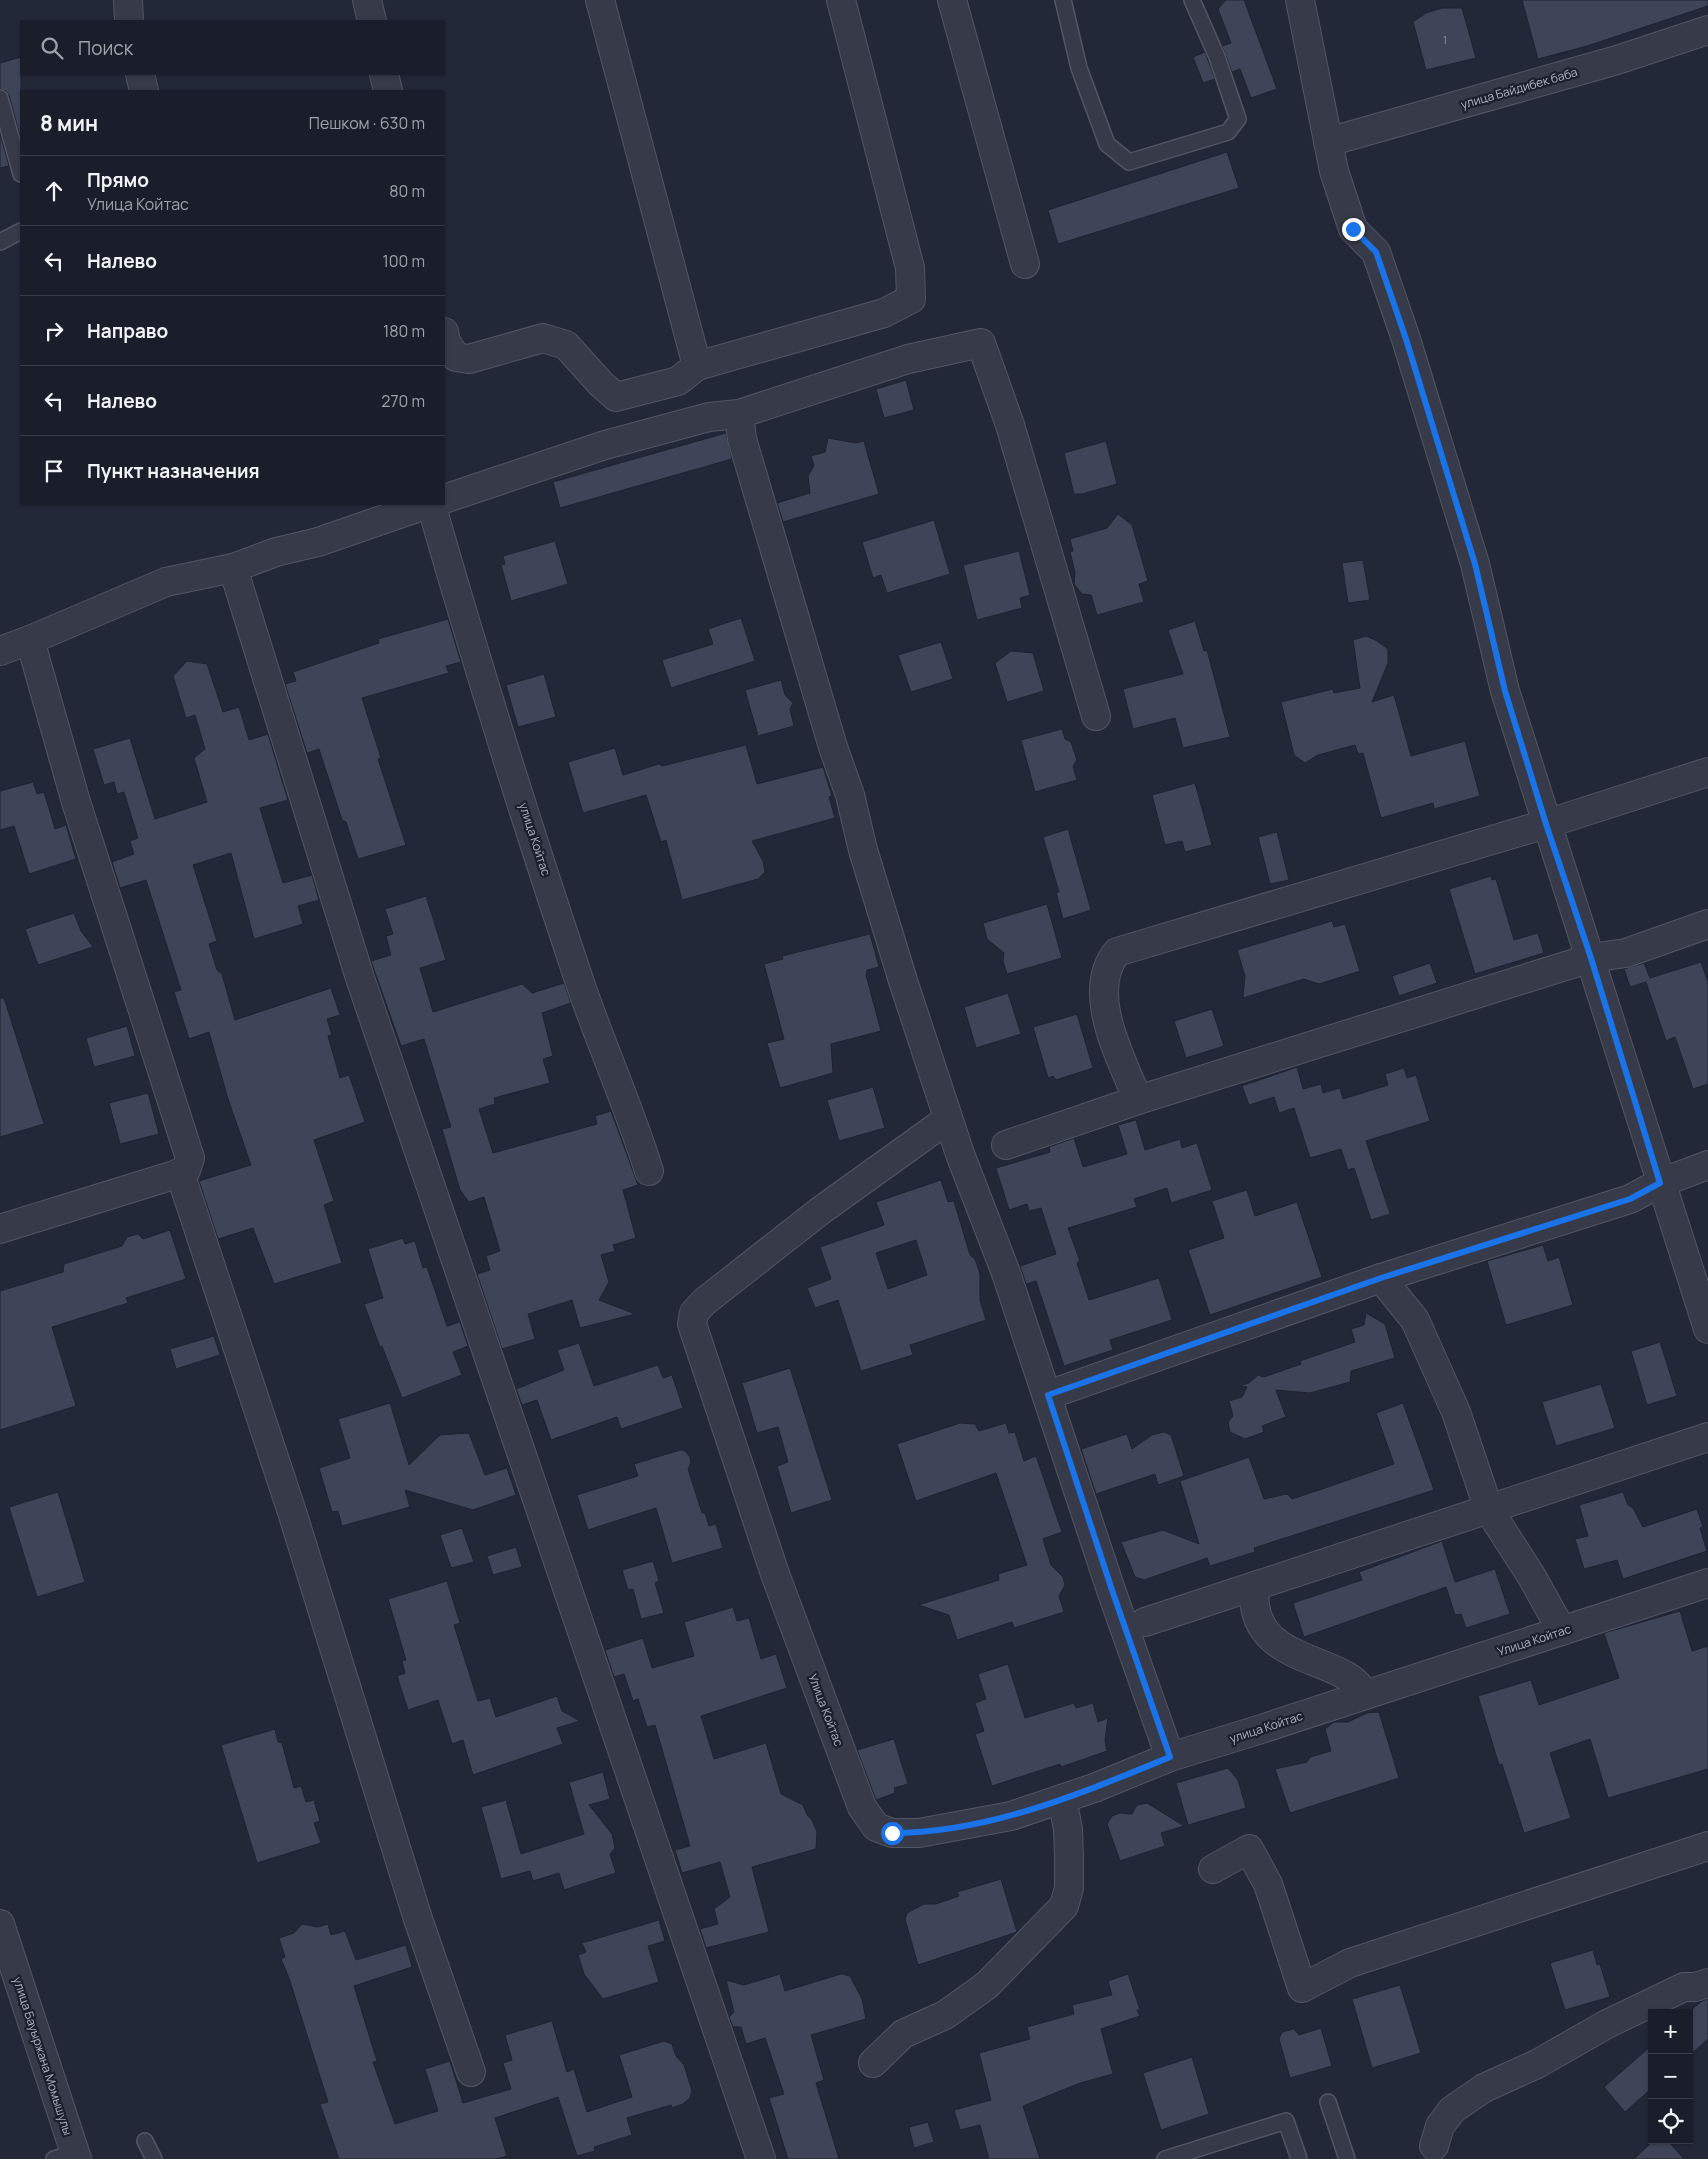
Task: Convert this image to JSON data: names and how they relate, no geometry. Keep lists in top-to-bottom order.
{
  "streets": {
    "street": [
      "улица Байдибек баба",
      "улица Койтас",
      "Улица Койтас",
      "улица Бауыржана Момышулы"
    ]
  },
  "crossings": [
    ["улица Койтас", "Улица Койтас"]
  ],
  "house_numbers": ["1"],
  "page": {
    "search": "Поиск",
    "heading": ["8 мин", "Пешком · 630 m"],
    "list": [
      ["Прямо", "Улица Койтас", "80 m"],
      ["Налево", "100 m"],
      ["Направо", "180 m"],
      ["Налево", "270 m"],
      "Пункт назначения"
    ],
    "map_buttons": ["+", "−"]
  }
}
